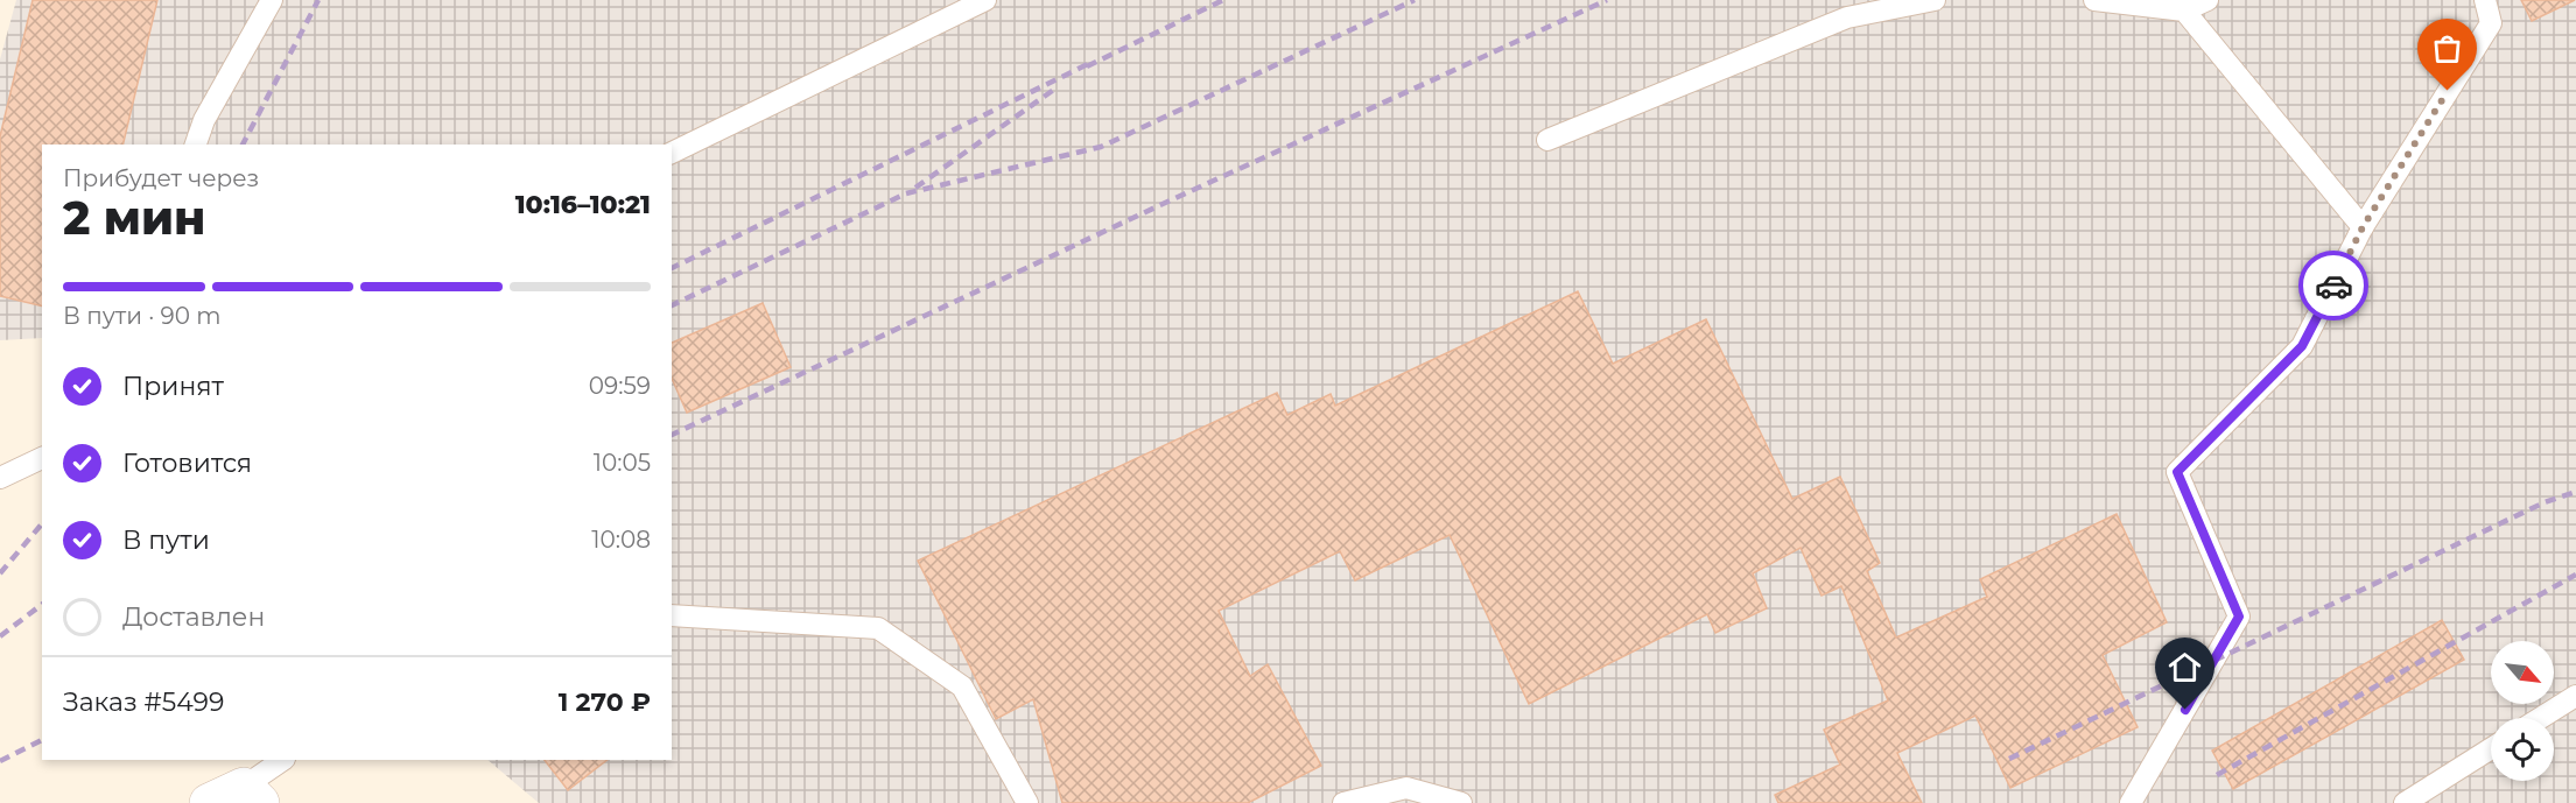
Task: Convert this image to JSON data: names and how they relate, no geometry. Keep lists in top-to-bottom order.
{
  "north": "bottom right",
  "page": {
    "heading": ["2 мин", "Прибудет через", "10:16–10:21"],
    "panel": ["Заказ #5499", "1 270 ₽"],
    "bar": "В пути · 90 m",
    "list": [
      ["Принят", "09:59"],
      ["Готовится", "10:05"],
      ["В пути", "10:08"],
      "Доставлен"
    ]
  }
}
